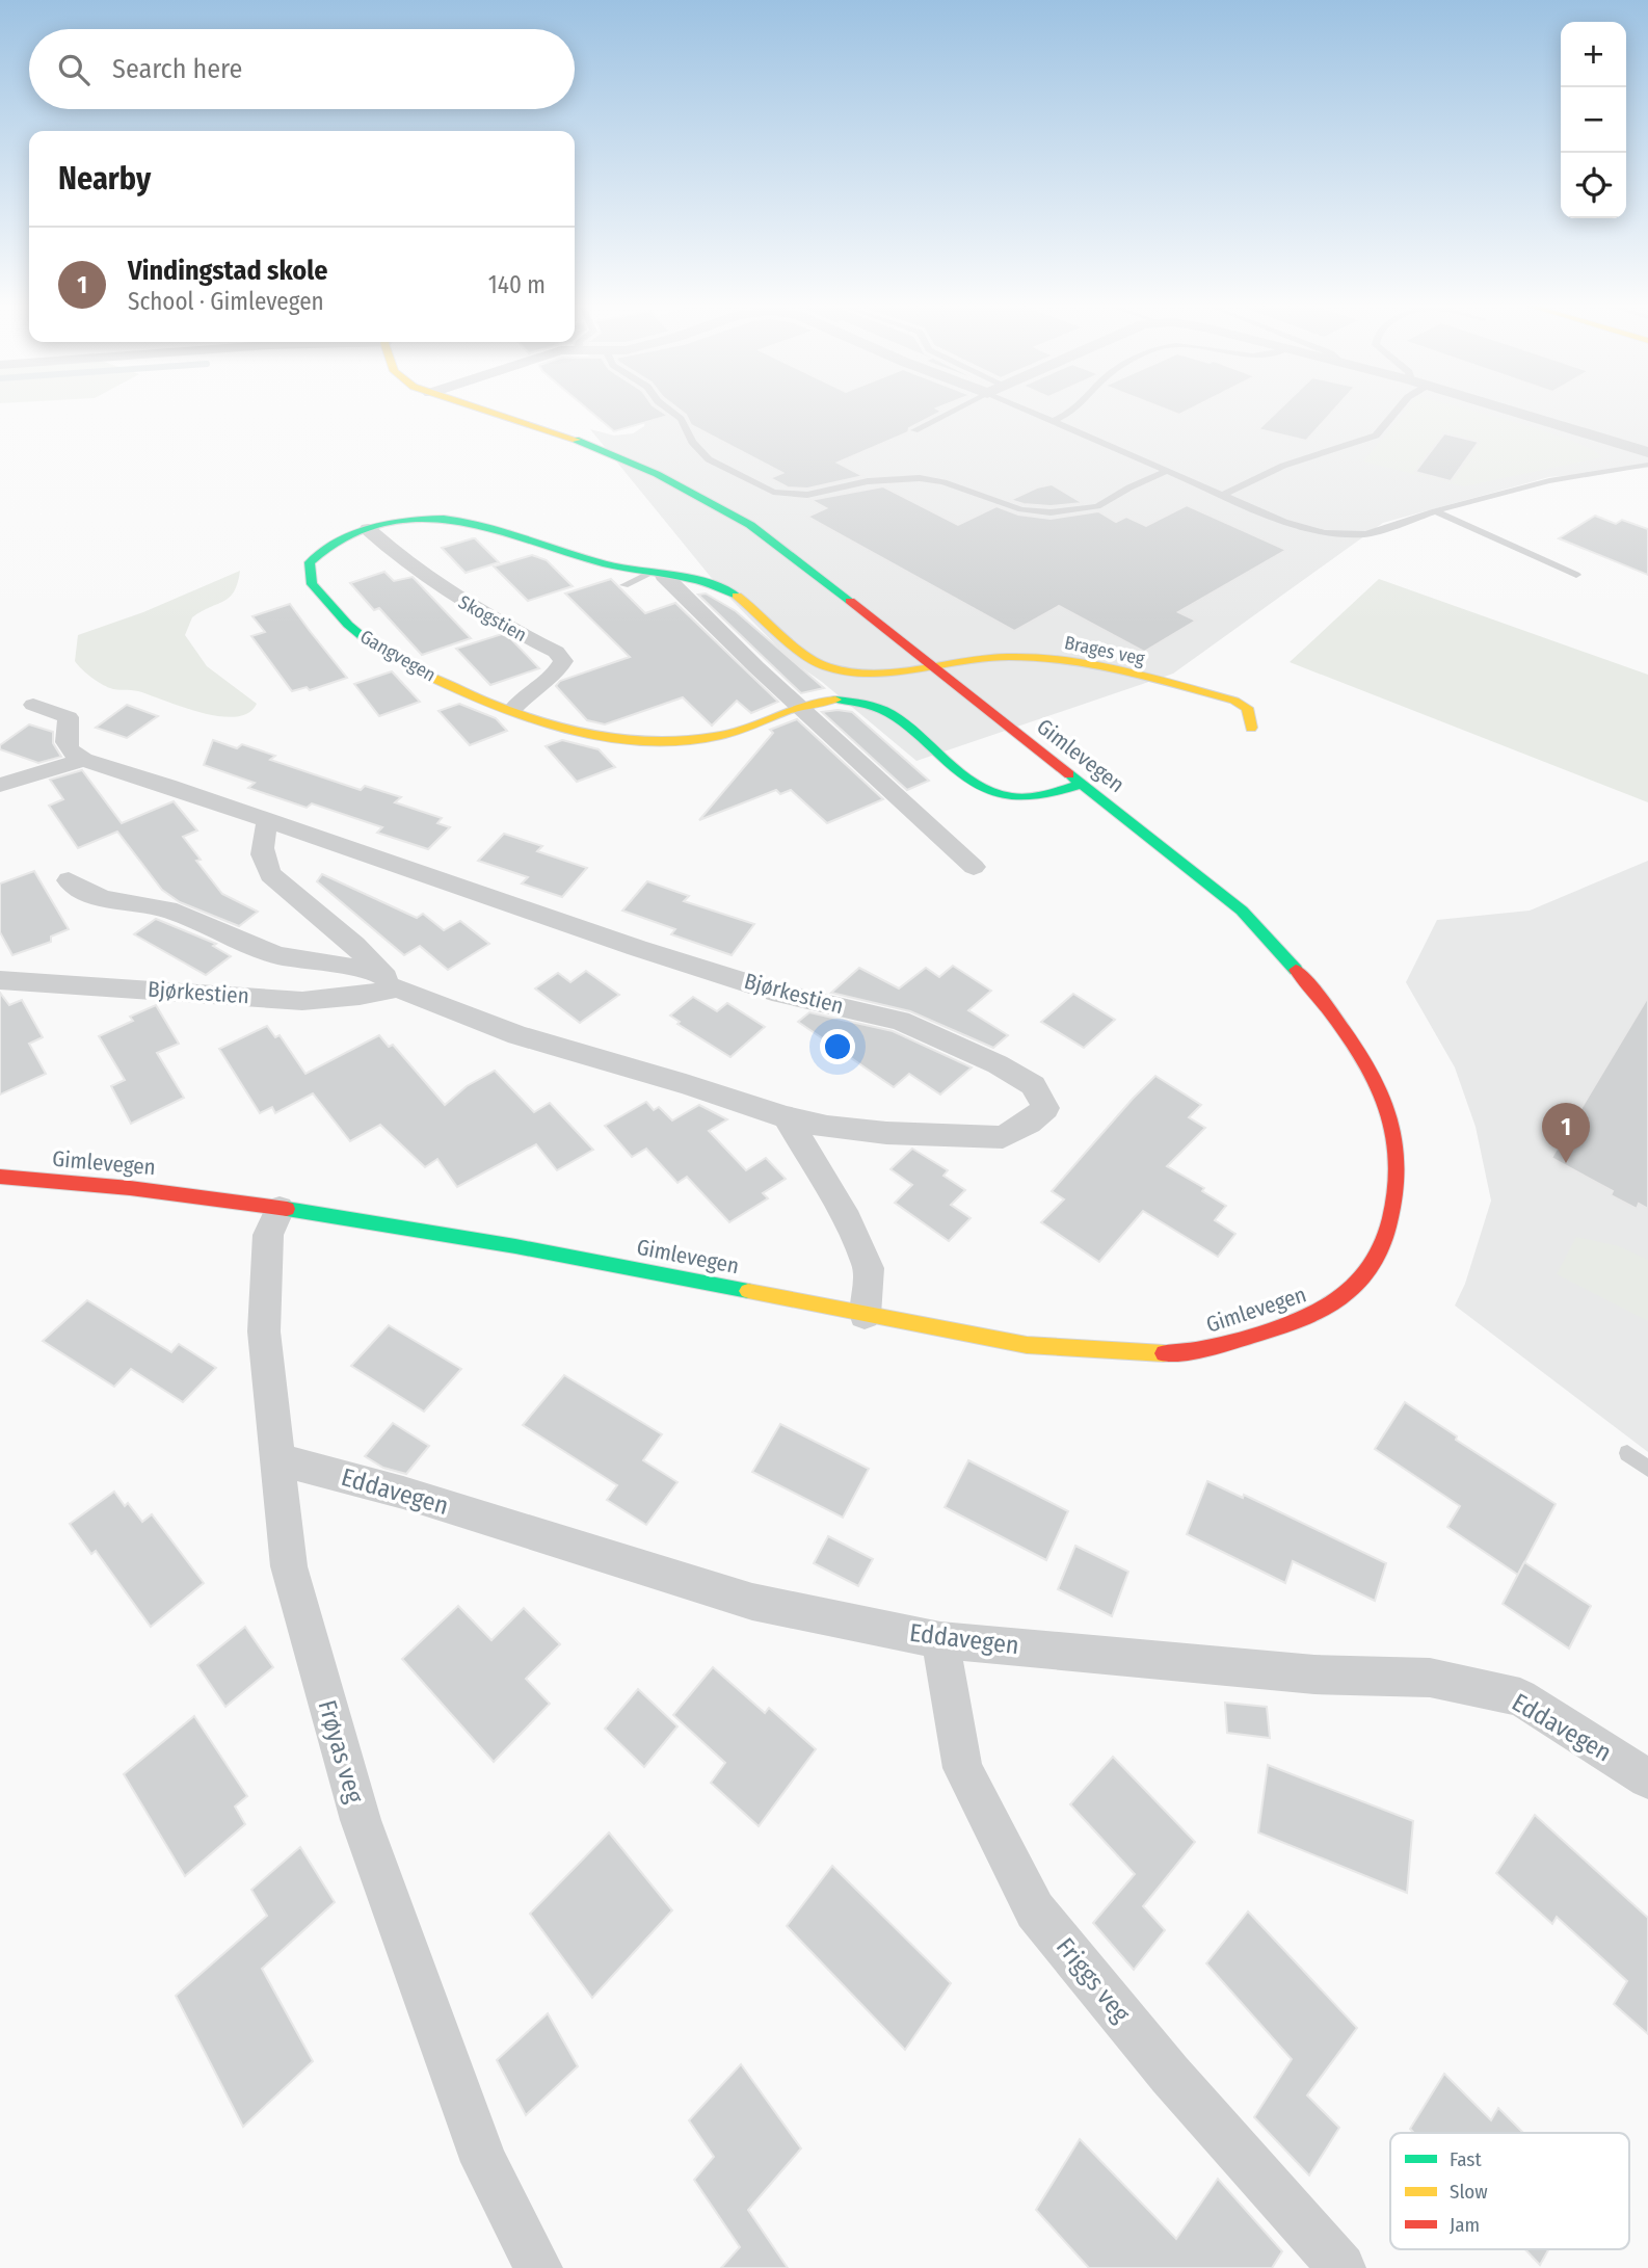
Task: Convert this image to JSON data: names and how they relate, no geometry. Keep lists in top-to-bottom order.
{
  "streets": {
    "street": [
      "Skogstien",
      "Brages veg",
      "Gangvegen",
      "Gimlevegen",
      "Bjørkestien",
      "Eddavegen",
      "Frøyas veg",
      "Friggs veg"
    ]
  },
  "crossings": [
    ["Skogstien", "Gangvegen"],
    ["Brages veg", "Gangvegen"],
    ["Brages veg", "Gimlevegen"],
    ["Gangvegen", "Gimlevegen"],
    ["Gimlevegen", "Frøyas veg"],
    ["Eddavegen", "Frøyas veg"],
    ["Eddavegen", "Friggs veg"]
  ],
  "legend": ["Fast", "Slow", "Jam"],
  "page": {
    "map_buttons": ["+", "−"],
    "search": "Search here",
    "heading": "Nearby",
    "list": [
      {
        "mark": "1",
        "name": "Vindingstad skole",
        "note": "School · Gimlevegen",
        "value": "140 m"
      }
    ],
    "pins": "1"
  }
}
